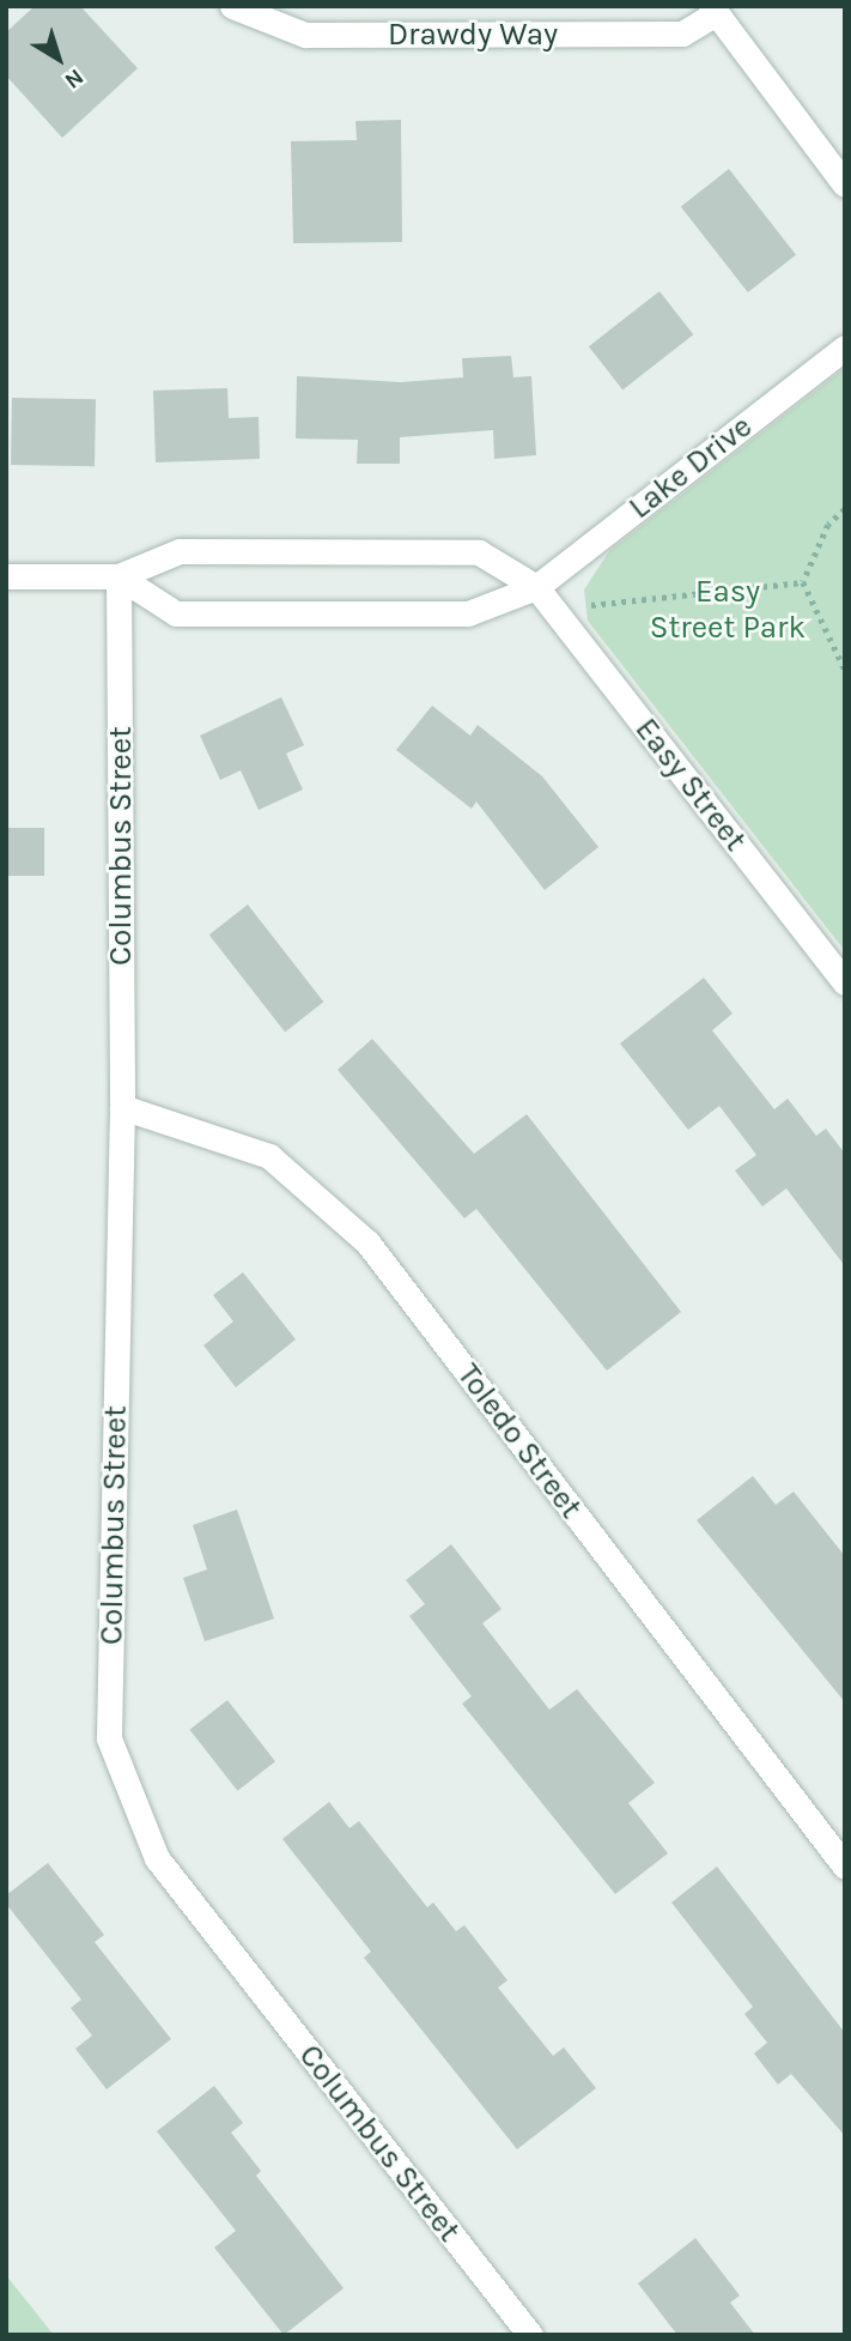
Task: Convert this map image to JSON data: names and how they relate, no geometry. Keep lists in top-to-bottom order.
{
  "streets": {
    "street": [
      "Drawdy Way",
      "Lake Drive",
      "Easy Street",
      "Columbus Street",
      "Toledo Street"
    ]
  },
  "crossings": [
    ["Lake Drive", "Easy Street"],
    ["Easy Street", "Columbus Street"],
    ["Columbus Street", "Toledo Street"]
  ],
  "parks": ["Easy Street Park"],
  "north": "bottom right"
}
